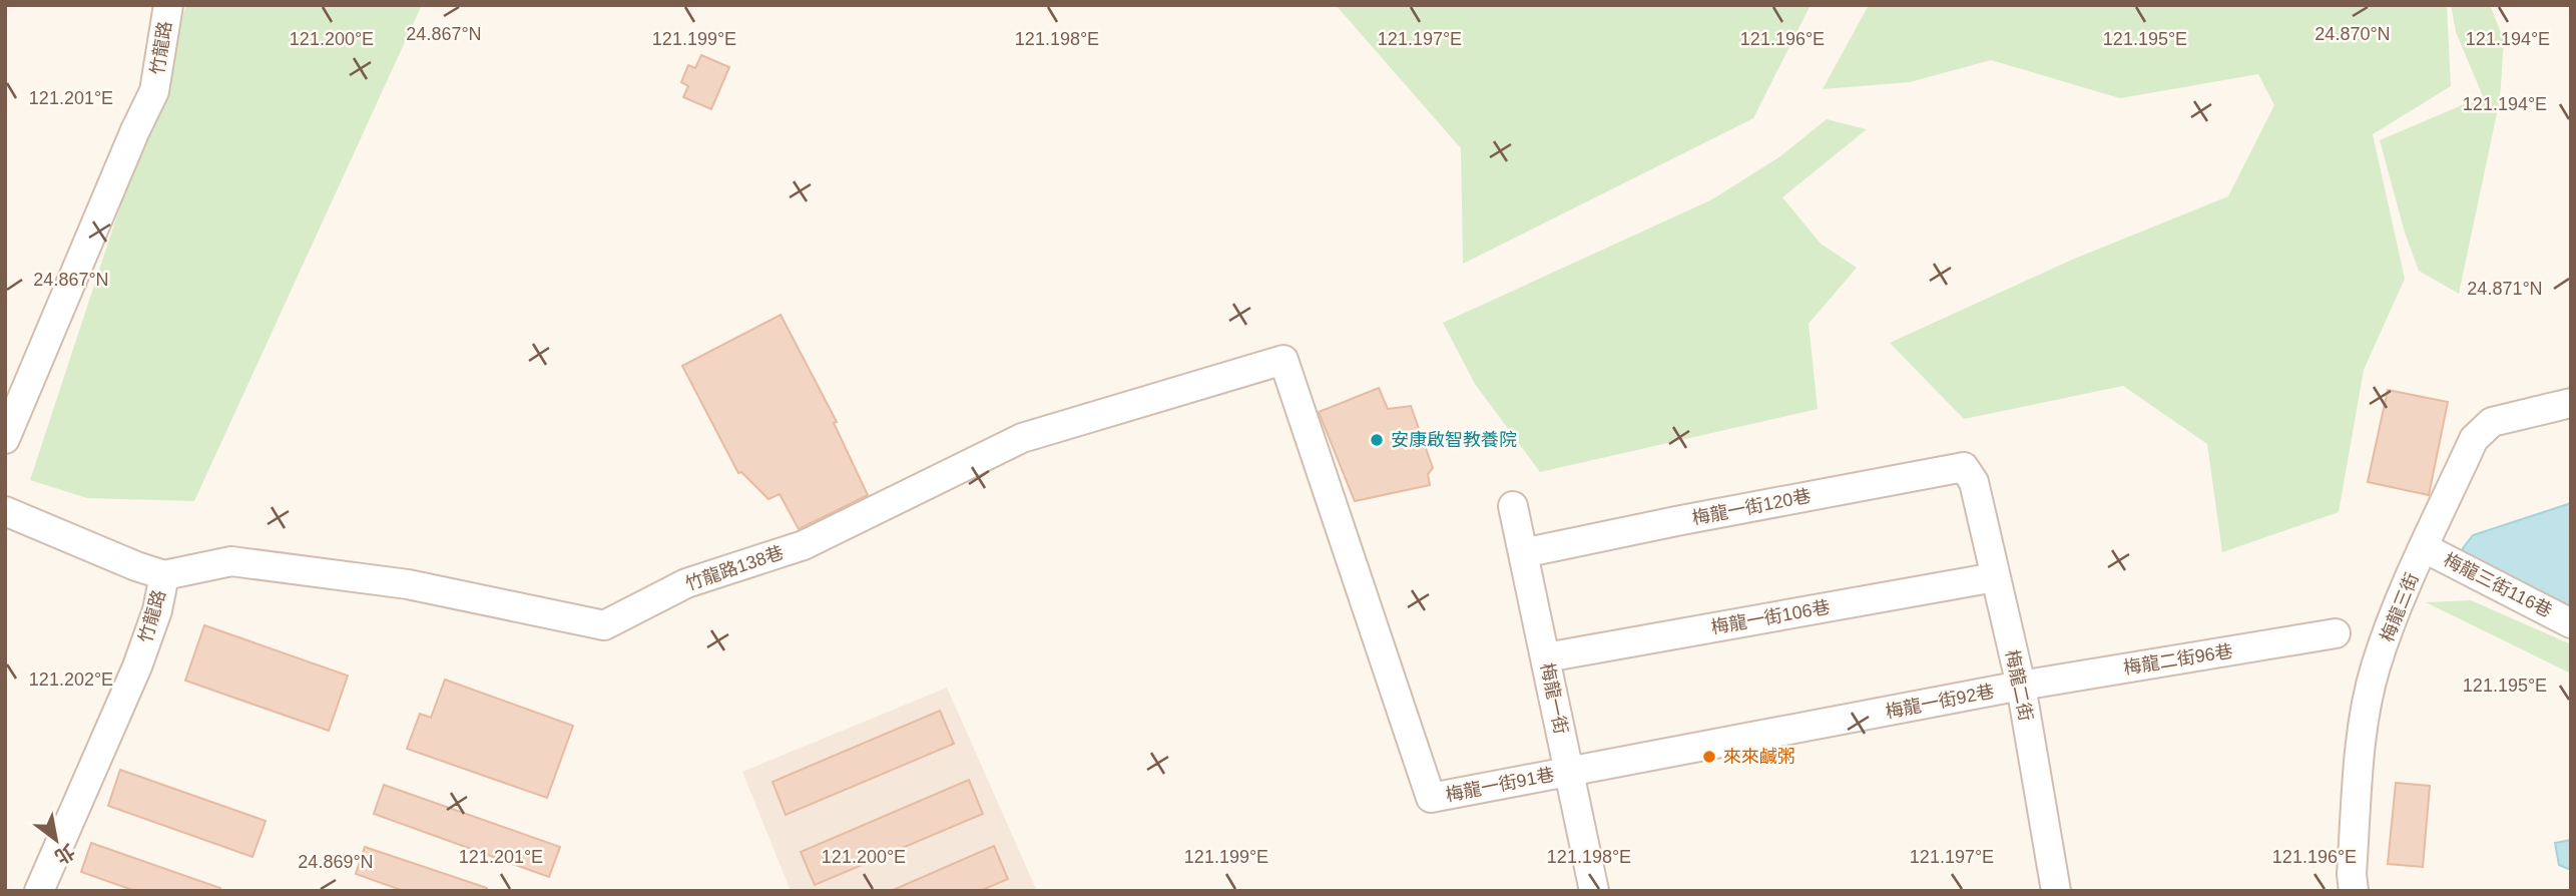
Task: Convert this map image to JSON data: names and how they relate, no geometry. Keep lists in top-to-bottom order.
{
  "streets": {
    "street": [
      "竹龍路",
      "梅龍一街120巷",
      "竹龍路138巷",
      "梅龍三街116巷",
      "梅龍三街",
      "梅龍一街106巷",
      "梅龍二街96巷",
      "梅龍二街",
      "梅龍一街",
      "梅龍一街92巷",
      "梅龍一街91巷"
    ]
  },
  "crossings": [
    ["竹龍路", "竹龍路138巷"],
    ["梅龍一街120巷", "梅龍二街"],
    ["梅龍一街120巷", "梅龍一街"],
    ["竹龍路138巷", "梅龍一街91巷"],
    ["梅龍三街116巷", "梅龍三街"],
    ["梅龍一街106巷", "梅龍二街"],
    ["梅龍一街106巷", "梅龍一街"],
    ["梅龍二街96巷", "梅龍二街"],
    ["梅龍二街96巷", "梅龍一街92巷"],
    ["梅龍二街", "梅龍一街92巷"],
    ["梅龍一街", "梅龍一街92巷"],
    ["梅龍一街", "梅龍一街91巷"],
    ["梅龍一街92巷", "梅龍一街91巷"]
  ],
  "places": ["安康啟智教養院", "來來鹹粥"],
  "north": "bottom right",
  "coordinates": [
    "24.867°N",
    "24.870°N",
    "121.200°E",
    "121.199°E",
    "121.198°E",
    "121.197°E",
    "121.196°E",
    "121.195°E",
    "121.194°E",
    "121.201°E",
    "24.871°N",
    "121.202°E",
    "24.869°N"
  ]
}
